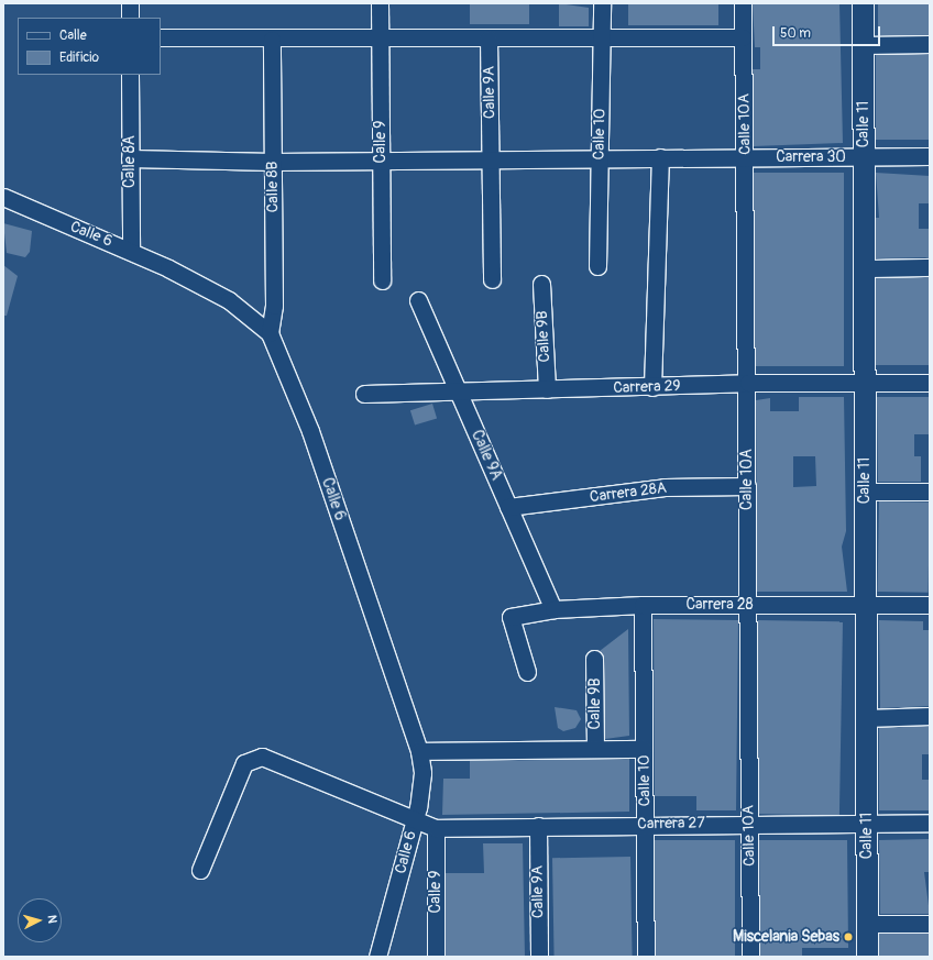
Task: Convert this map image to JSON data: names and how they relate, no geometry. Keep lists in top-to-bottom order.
{
  "streets": {
    "street": [
      "Calle 9A",
      "Calle 10A",
      "Calle 11",
      "Calle 10",
      "Calle 9",
      "Carrera 30",
      "Calle 8A",
      "Calle 8B",
      "Calle 6",
      "Calle 9B",
      "Carrera 29",
      "Carrera 28A",
      "Carrera 28",
      "Carrera 27"
    ]
  },
  "crossings": [
    ["Calle 9A", "Carrera 30"],
    ["Calle 9A", "Carrera 29"],
    ["Calle 9A", "Carrera 28A"],
    ["Calle 9A", "Carrera 28"],
    ["Calle 9A", "Carrera 27"],
    ["Calle 10A", "Carrera 30"],
    ["Calle 10A", "Carrera 29"],
    ["Calle 10A", "Carrera 28A"],
    ["Calle 10A", "Carrera 28"],
    ["Calle 10A", "Carrera 27"],
    ["Calle 11", "Carrera 30"],
    ["Calle 11", "Carrera 29"],
    ["Calle 11", "Carrera 28"],
    ["Calle 11", "Carrera 27"],
    ["Calle 10", "Carrera 30"],
    ["Calle 10", "Carrera 28"],
    ["Calle 10", "Carrera 27"],
    ["Calle 9", "Carrera 30"],
    ["Calle 9", "Carrera 27"],
    ["Carrera 30", "Calle 8A"],
    ["Carrera 30", "Calle 8B"],
    ["Calle 8A", "Calle 6"],
    ["Calle 8B", "Calle 6"],
    ["Calle 6", "Carrera 27"],
    ["Calle 9B", "Carrera 29"]
  ],
  "places": ["Miscelania Sebas"],
  "legend": ["Calle", "Edificio"],
  "scale_bar": "50 m",
  "north": "right"
}
